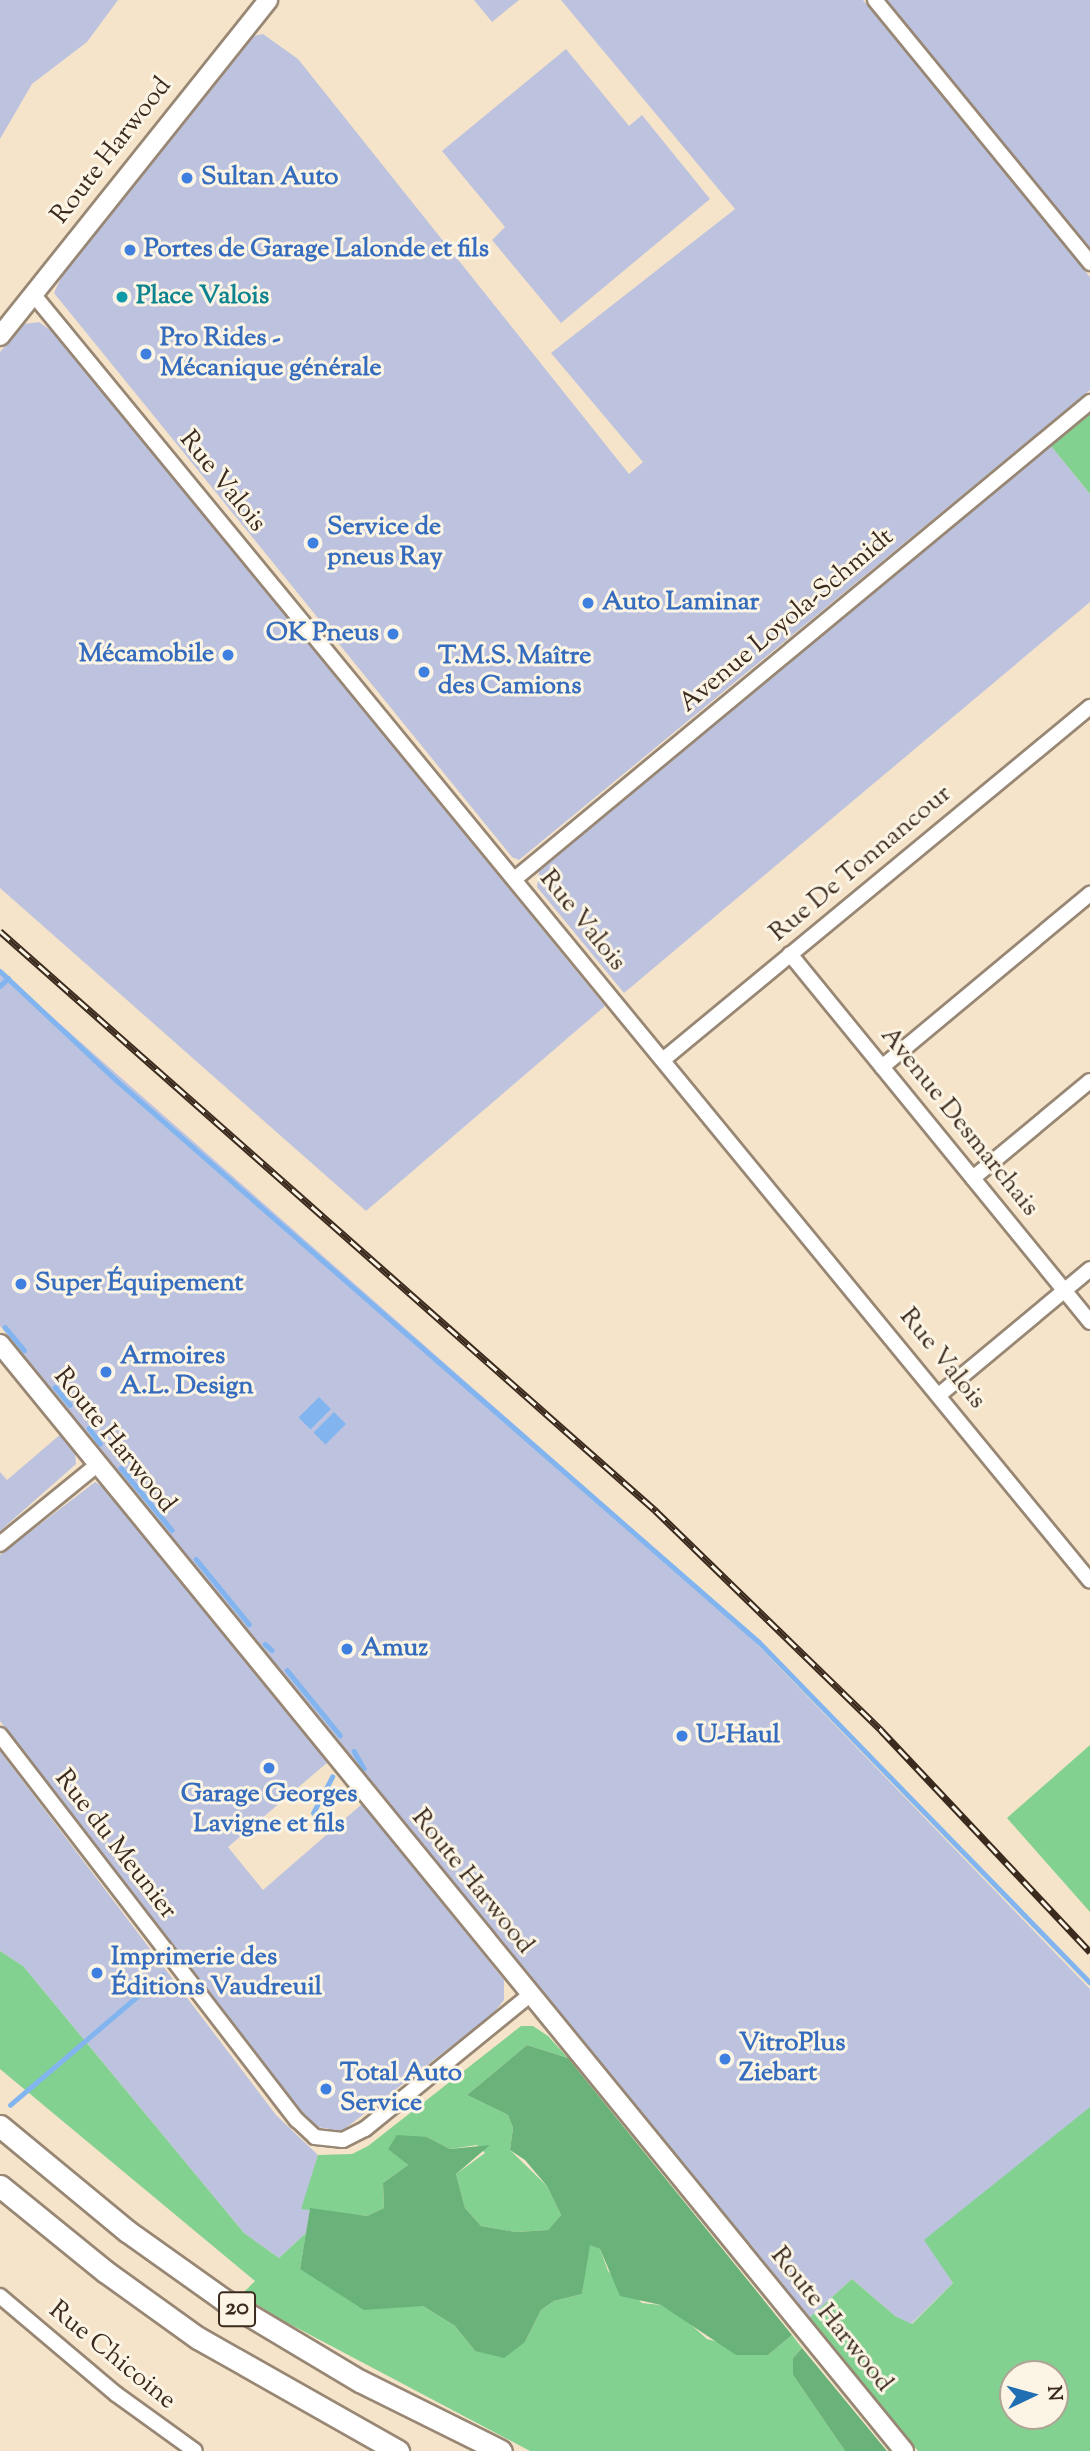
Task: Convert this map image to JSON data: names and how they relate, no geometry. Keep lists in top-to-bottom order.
{
  "streets": {
    "highway": ["20"],
    "main road": ["Route Harwood"],
    "street": [
      "Rue Valois",
      "Avenue Loyola-Schmidt",
      "Rue De Tonnancour",
      "Avenue Desmarchais",
      "Rue du Meunier",
      "Rue Chicoine"
    ]
  },
  "crossings": [
    ["Route Harwood", "Rue Valois"],
    ["Route Harwood", "Rue du Meunier"],
    ["Rue Valois", "Avenue Loyola-Schmidt"],
    ["Rue Valois", "Rue De Tonnancour"],
    ["Rue De Tonnancour", "Avenue Desmarchais"]
  ],
  "places": [
    "Sultan Auto",
    "Portes de Garage Lalonde et fils",
    "Place Valois",
    "Pro Rides - Mécanique générale",
    "Service de pneus Ray",
    "Auto Laminar",
    "OK Pneus",
    "Mécamobile",
    "T.M.S. Maître des Camions",
    "Super Équipement",
    "Armoires A.L. Design",
    "Amuz",
    "U-Haul",
    "Garage Georges Lavigne et fils",
    "Imprimerie des Éditions Vaudreuil",
    "VitroPlus Ziebart",
    "Total Auto Service"
  ],
  "north": "right"
}
